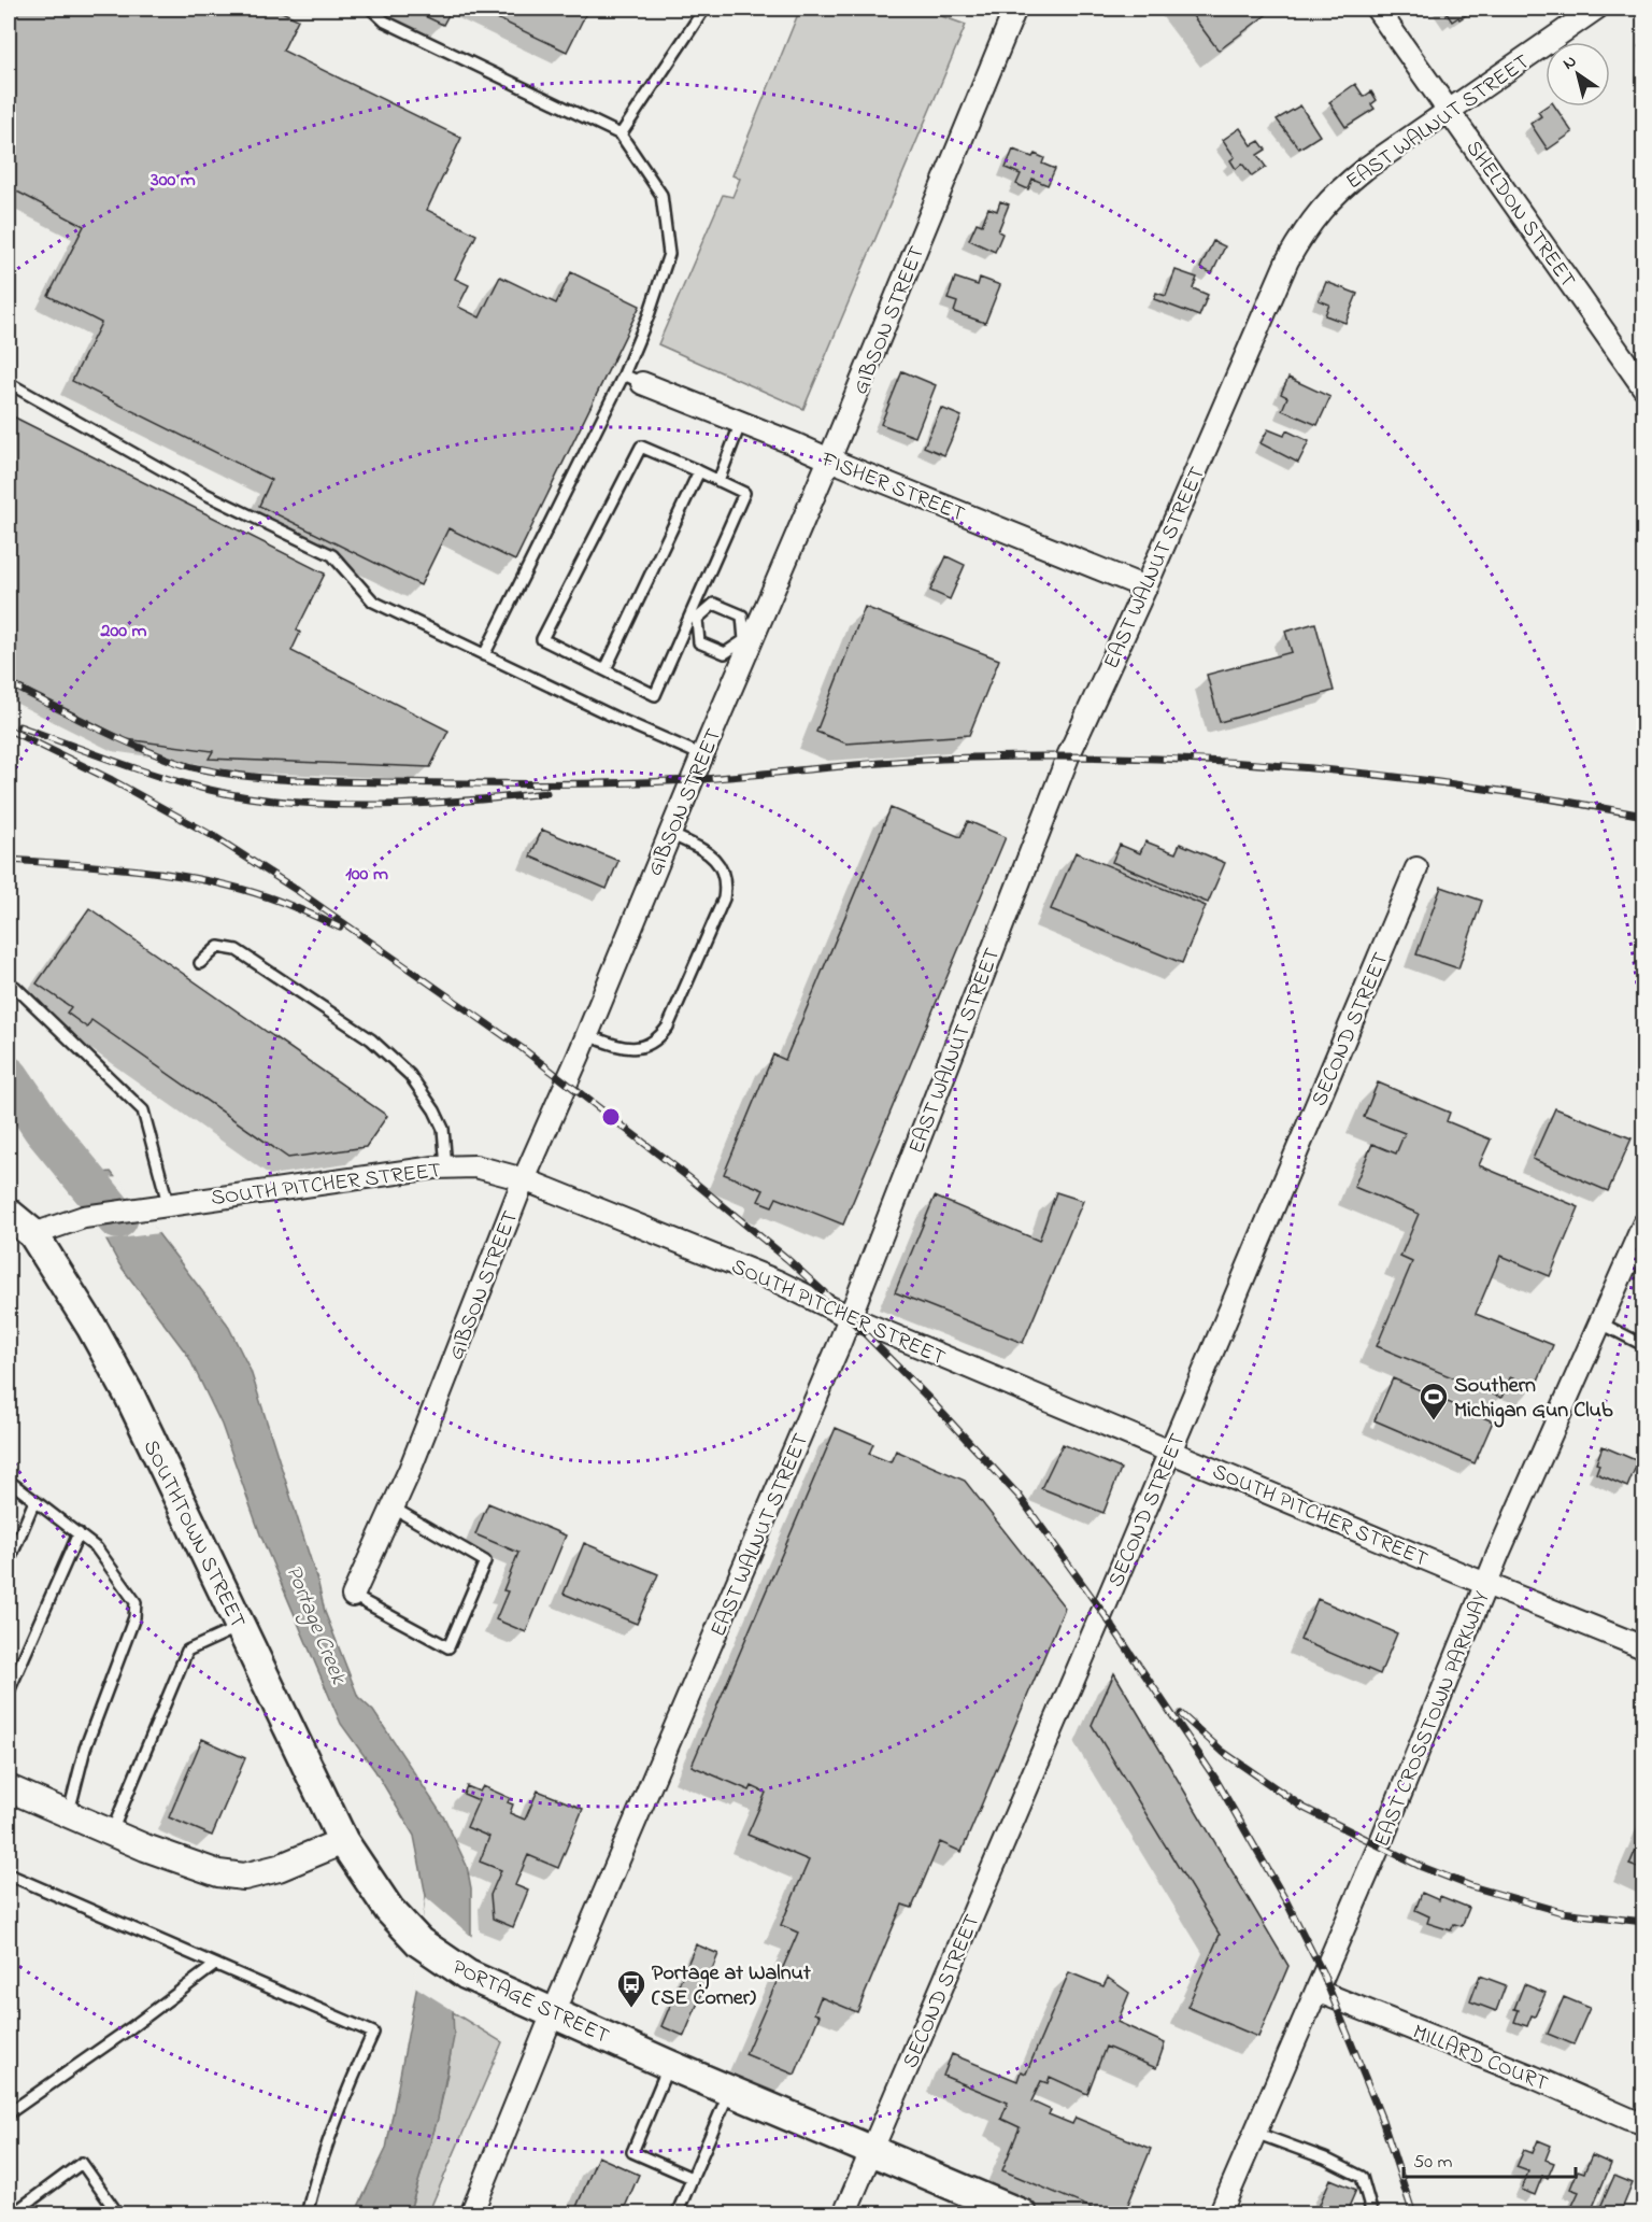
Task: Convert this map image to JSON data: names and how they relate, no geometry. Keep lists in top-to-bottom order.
{
  "streets": {
    "main road": ["SOUTHTOWN STREET", "PORTAGE STREET"],
    "street": [
      "EAST WALNUT STREET",
      "SHELDON STREET",
      "GIBSON STREET",
      "FISHER STREET",
      "SECOND STREET",
      "SOUTH PITCHER STREET",
      "EAST CROSSTOWN PARKWAY",
      "MILLARD COURT"
    ]
  },
  "crossings": [
    ["EAST WALNUT STREET", "SHELDON STREET"],
    ["EAST WALNUT STREET", "FISHER STREET"],
    ["EAST WALNUT STREET", "SOUTH PITCHER STREET"],
    ["EAST WALNUT STREET", "PORTAGE STREET"],
    ["GIBSON STREET", "FISHER STREET"],
    ["GIBSON STREET", "SOUTH PITCHER STREET"],
    ["SECOND STREET", "SOUTH PITCHER STREET"],
    ["SECOND STREET", "PORTAGE STREET"],
    ["SOUTH PITCHER STREET", "SOUTHTOWN STREET"],
    ["SOUTH PITCHER STREET", "EAST CROSSTOWN PARKWAY"],
    ["SOUTHTOWN STREET", "PORTAGE STREET"],
    ["EAST CROSSTOWN PARKWAY", "MILLARD COURT"]
  ],
  "water": ["Portage Creek"],
  "places": {
    "sports": ["Southern Michigan Gun Club"],
    "bus stop": ["Portage at Walnut (SE Corner)"]
  },
  "scale_bar": "50 m",
  "north": "top left",
  "rings": ["300 m", "200 m", "100 m"]
}
